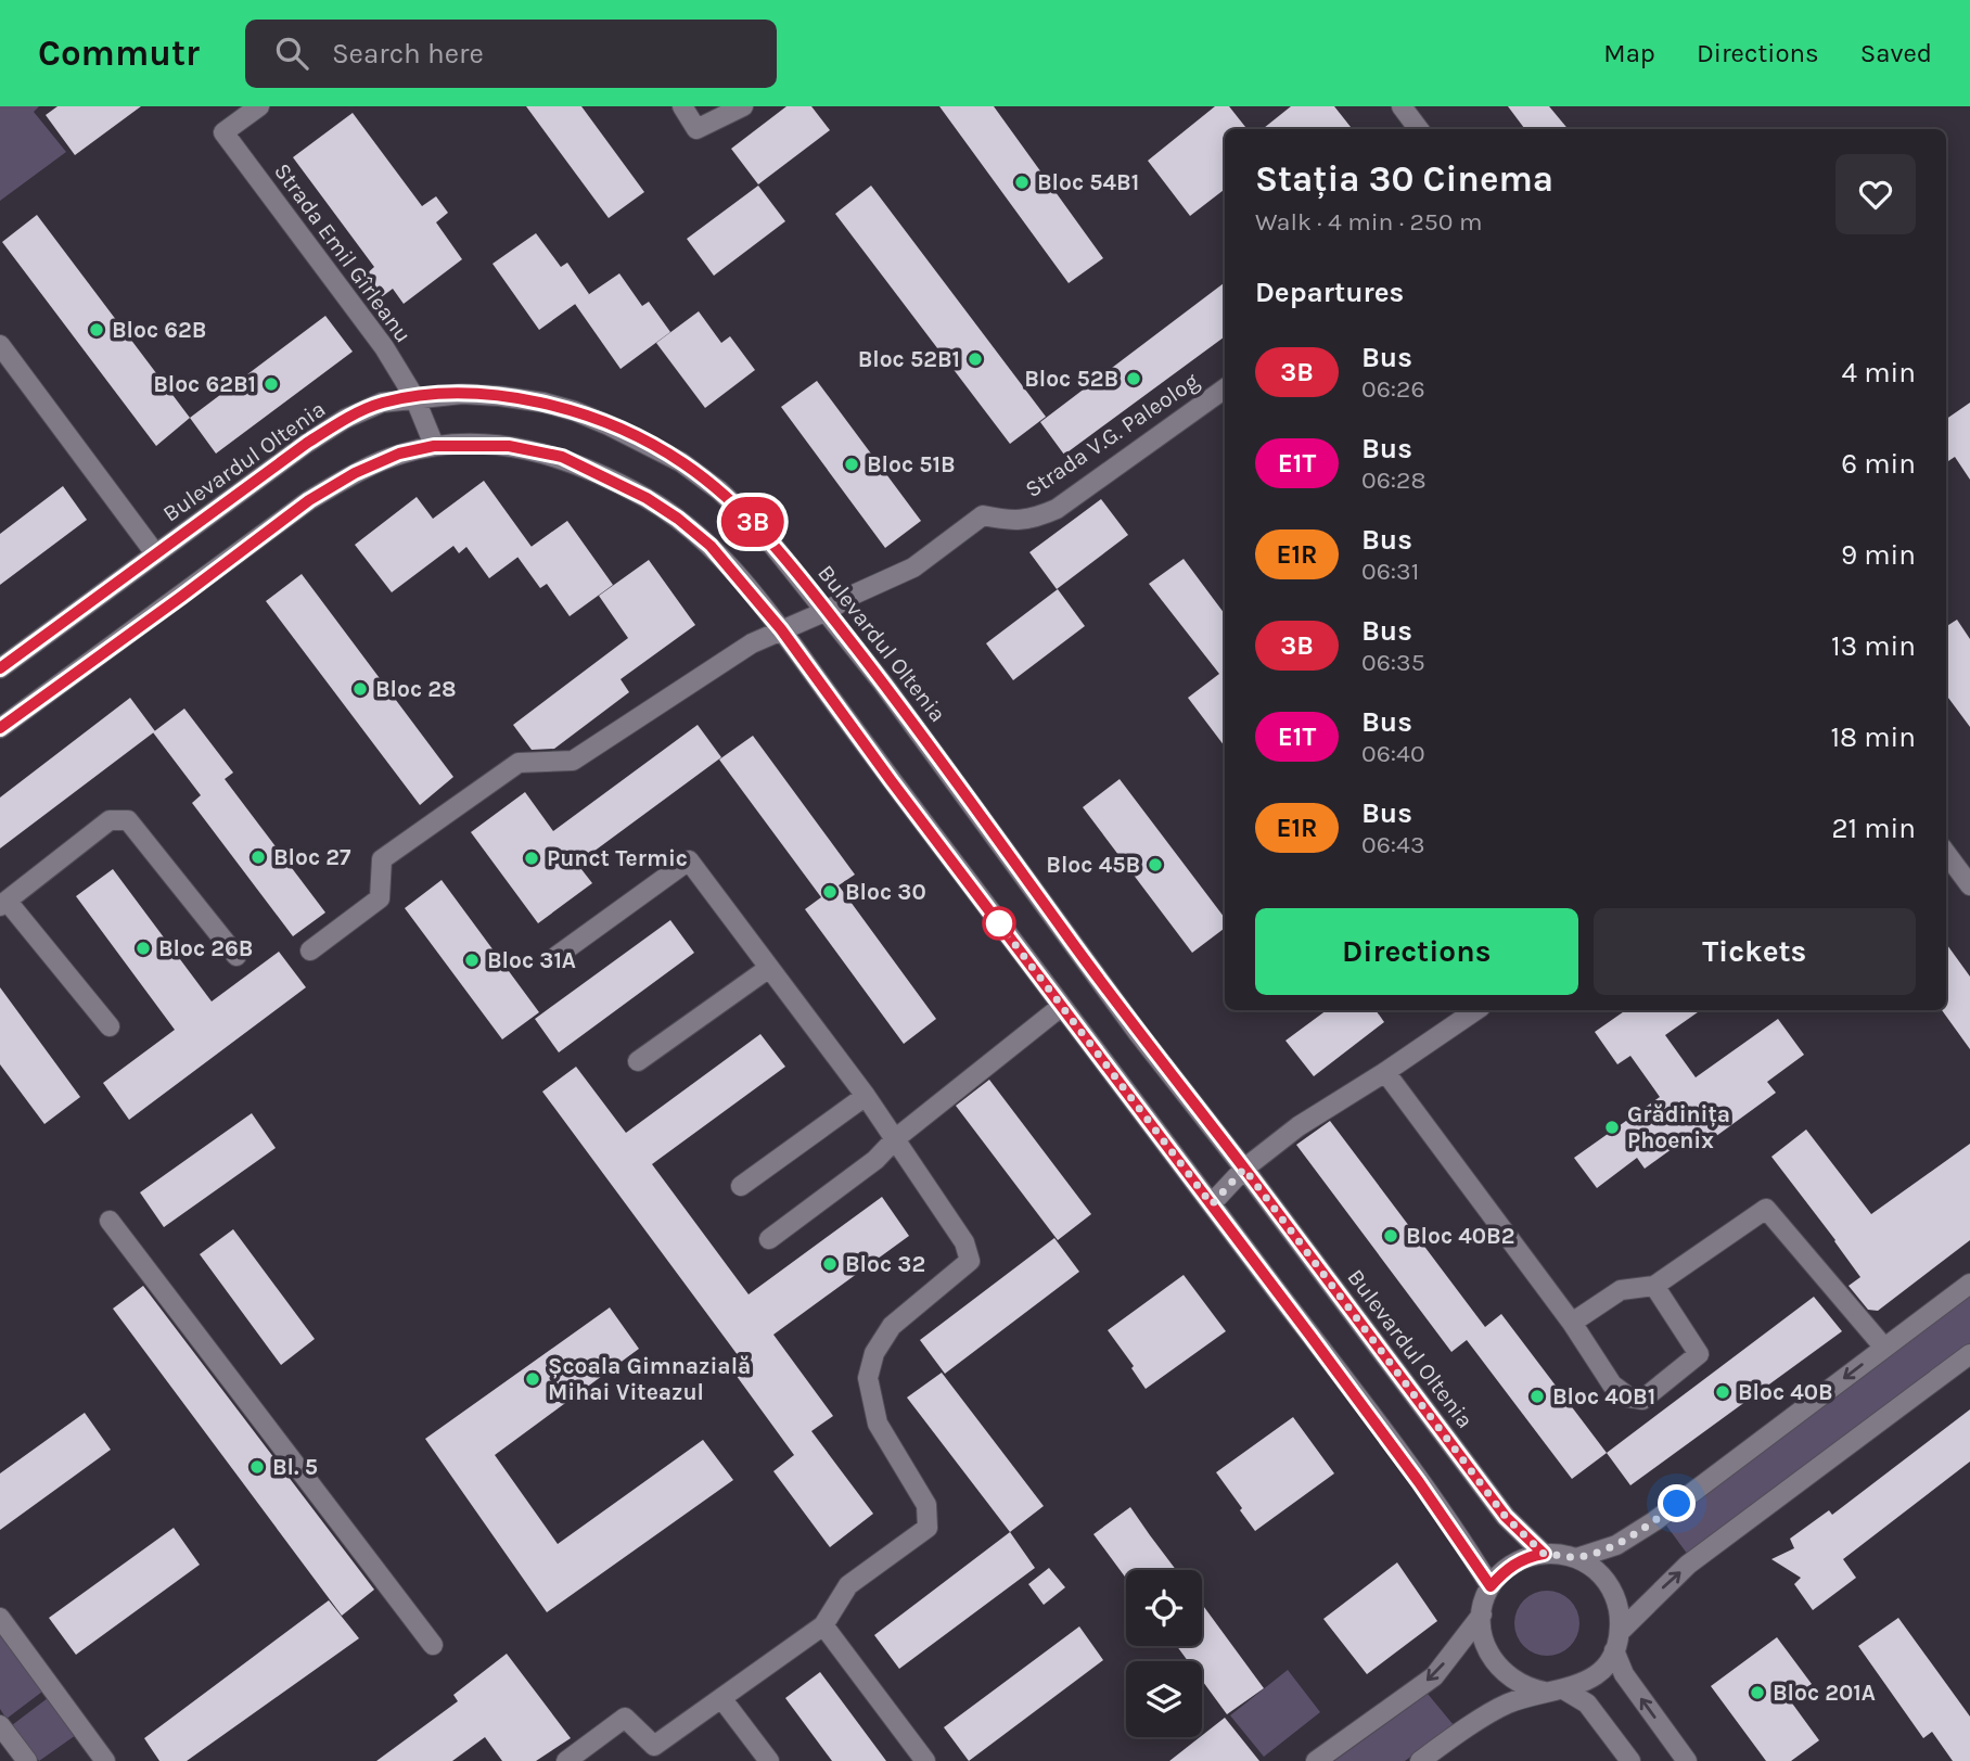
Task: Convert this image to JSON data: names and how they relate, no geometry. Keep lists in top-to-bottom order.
{
  "streets": {
    "street": ["Strada Emil Gîrleanu", "Strada V.G. Paleolog", "Bulevardul Oltenia"]
  },
  "crossings": [
    ["Strada Emil Gîrleanu", "Bulevardul Oltenia"],
    ["Strada V.G. Paleolog", "Bulevardul Oltenia"]
  ],
  "places": [
    "Bloc 54B1",
    "Bloc 62B",
    "Bloc 52B1",
    "Bloc 52B",
    "Bloc 62B1",
    "Bloc 51B",
    "Bloc 28",
    "Bloc 27",
    "Punct Termic",
    "Bloc 45B",
    "Bloc 30",
    "Bloc 26B",
    "Bloc 31A",
    "Grădinița Phoenix",
    "Bloc 40B2",
    "Bloc 32",
    "Școala Gimnazială Mihai Viteazul",
    "Bloc 40B",
    "Bloc 40B1",
    "Bl. 5",
    "Bloc 201A"
  ],
  "lines": ["bus line 3B"],
  "page": {
    "header": "Commutr",
    "search": "Search here",
    "nav": ["Map", "Directions", "Saved"],
    "on_map": "3B",
    "heading": [
      ["Stația 30 Cinema", "Walk · 4 min · 250 m"],
      "Departures"
    ],
    "list": [
      {
        "mark": "3B",
        "name": "Bus",
        "note": "06:26",
        "value": "4 min"
      },
      {
        "mark": "E1T",
        "name": "Bus",
        "note": "06:28",
        "value": "6 min"
      },
      {
        "mark": "E1R",
        "name": "Bus",
        "note": "06:31",
        "value": "9 min"
      },
      {
        "mark": "3B",
        "name": "Bus",
        "note": "06:35",
        "value": "13 min"
      },
      {
        "mark": "E1T",
        "name": "Bus",
        "note": "06:40",
        "value": "18 min"
      },
      {
        "mark": "E1R",
        "name": "Bus",
        "note": "06:43",
        "value": "21 min"
      }
    ],
    "buttons": ["Directions", "Tickets"]
  }
}
